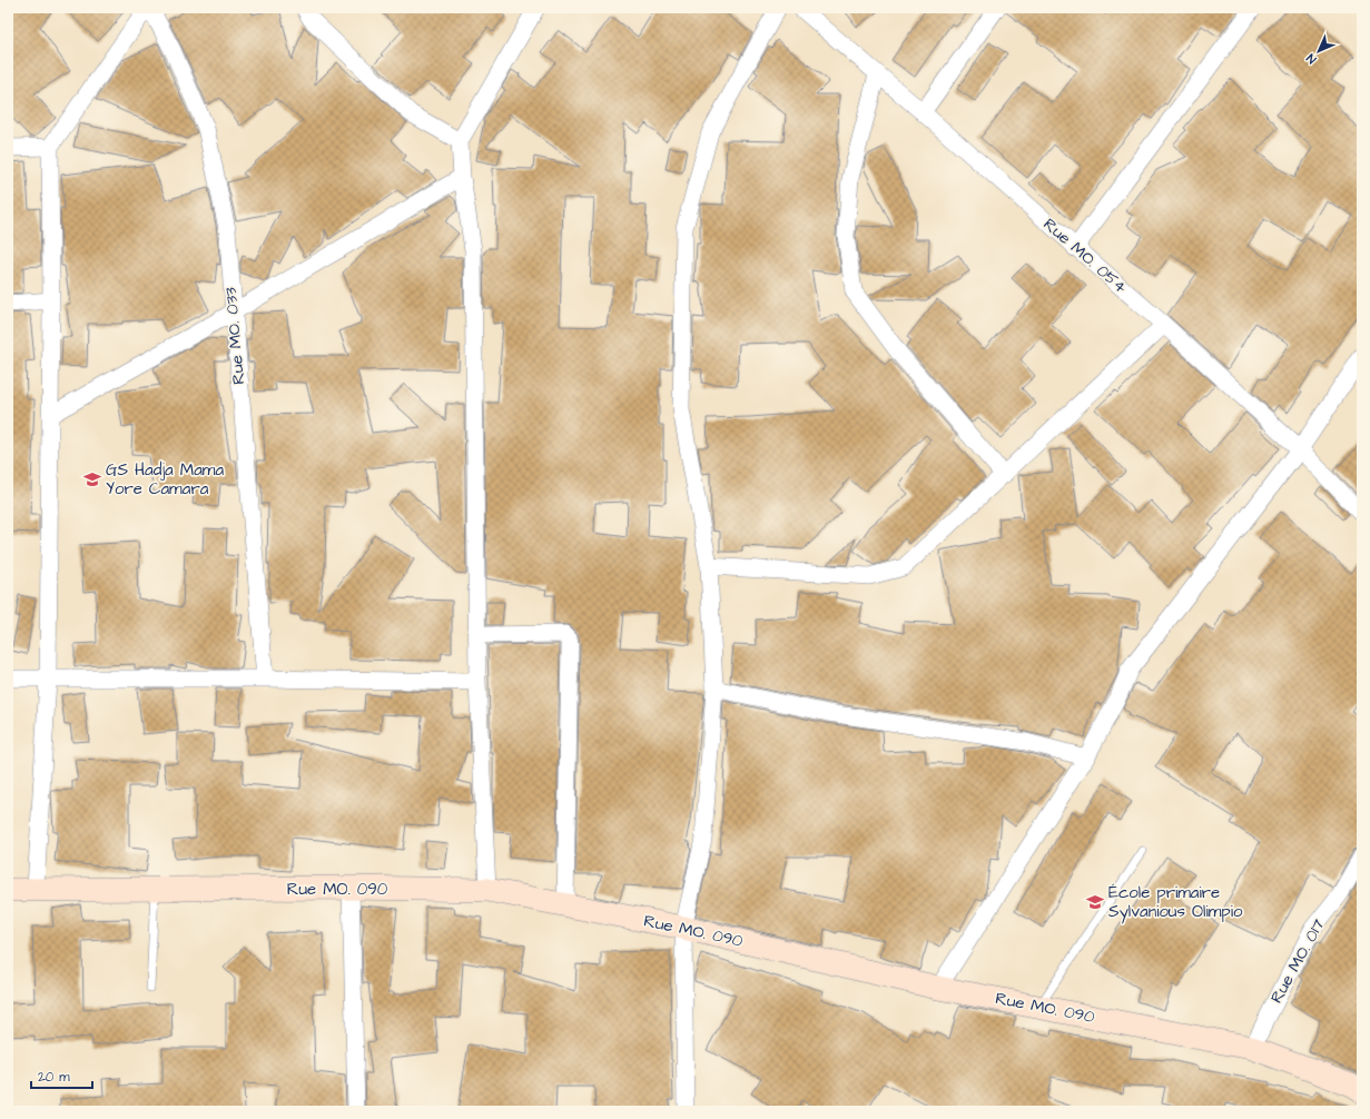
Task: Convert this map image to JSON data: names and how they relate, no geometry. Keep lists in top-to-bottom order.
{
  "streets": {
    "street": [
      "Rue MO. 054",
      "Rue MO. 033",
      "Rue MO. 090",
      "Rue MO. 017"
    ]
  },
  "crossings": [
    ["Rue MO. 090", "Rue MO. 017"]
  ],
  "places": {
    "school or university": ["GS Hadja Mama Yore Camara", "École primaire Sylvanious Olimpio"]
  },
  "scale_bar": "20 m",
  "north": "bottom left"
}
